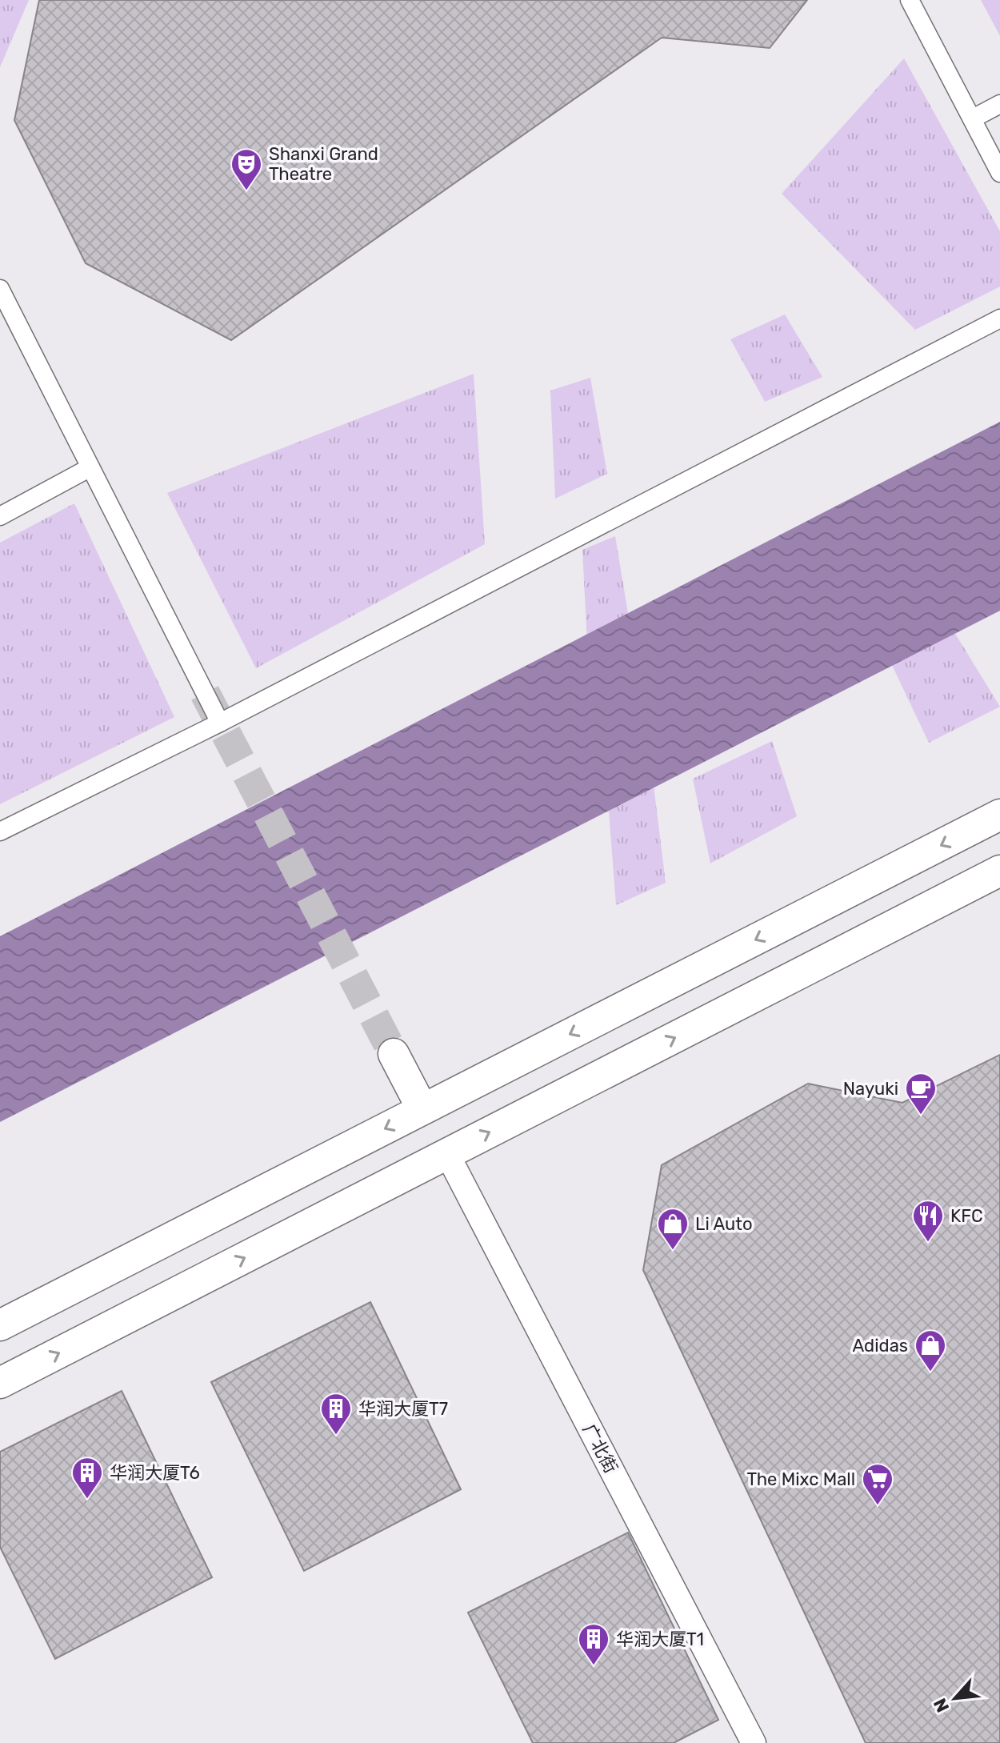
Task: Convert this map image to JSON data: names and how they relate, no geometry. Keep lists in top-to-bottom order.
{
  "streets": {
    "street": ["广北街"]
  },
  "places": {
    "theatre": ["Shanxi Grand Theatre"],
    "cafe": ["Nayuki"],
    "restaurant": ["KFC"],
    "shop": ["Li Auto", "Adidas"],
    "building": ["华润大厦T7", "华润大厦T6", "华润大厦T1"],
    "supermarket": ["The Mixc Mall"]
  },
  "north": "bottom left"
}
